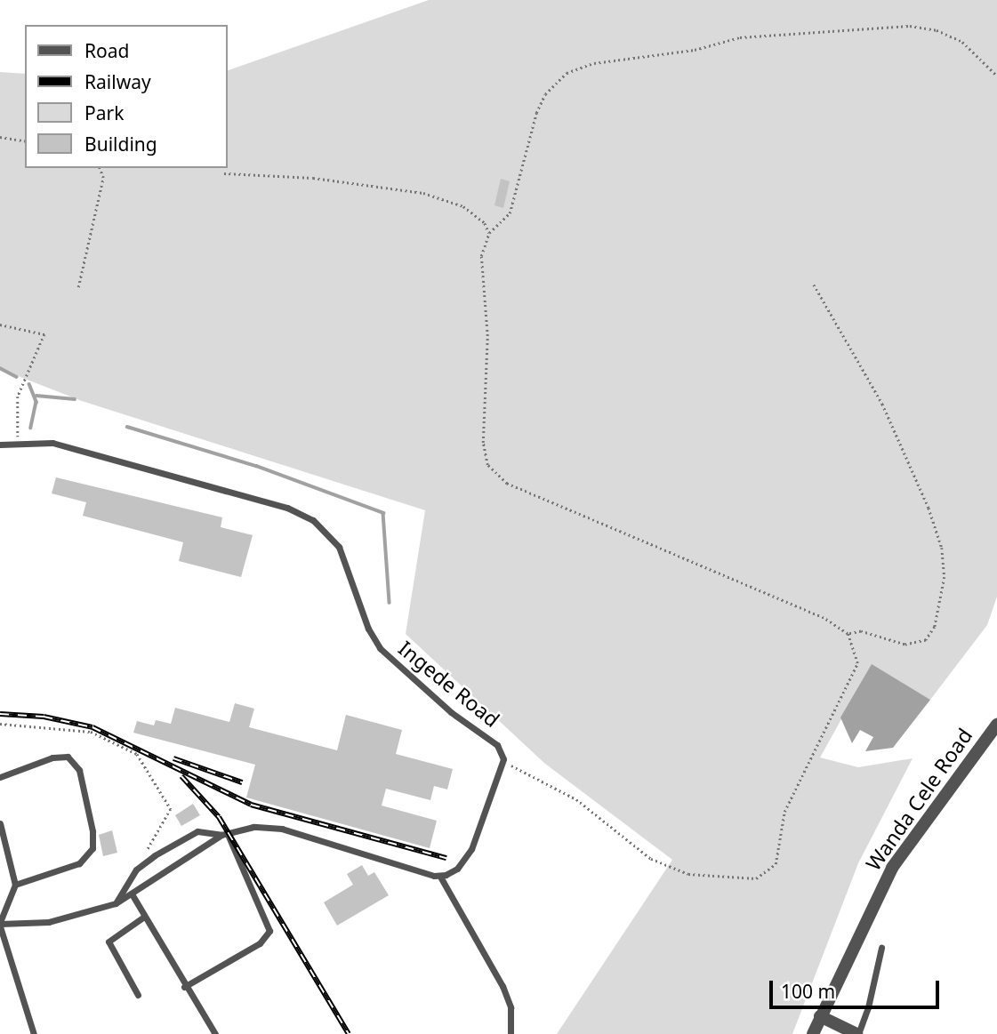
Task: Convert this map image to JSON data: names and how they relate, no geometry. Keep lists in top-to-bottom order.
{
  "streets": {
    "street": ["Wanda Cele Road"],
    "lane": ["Ingede Road"]
  },
  "legend": [
    "Road",
    "Railway",
    "Park",
    "Building"
  ],
  "scale_bar": "100 m"
}
